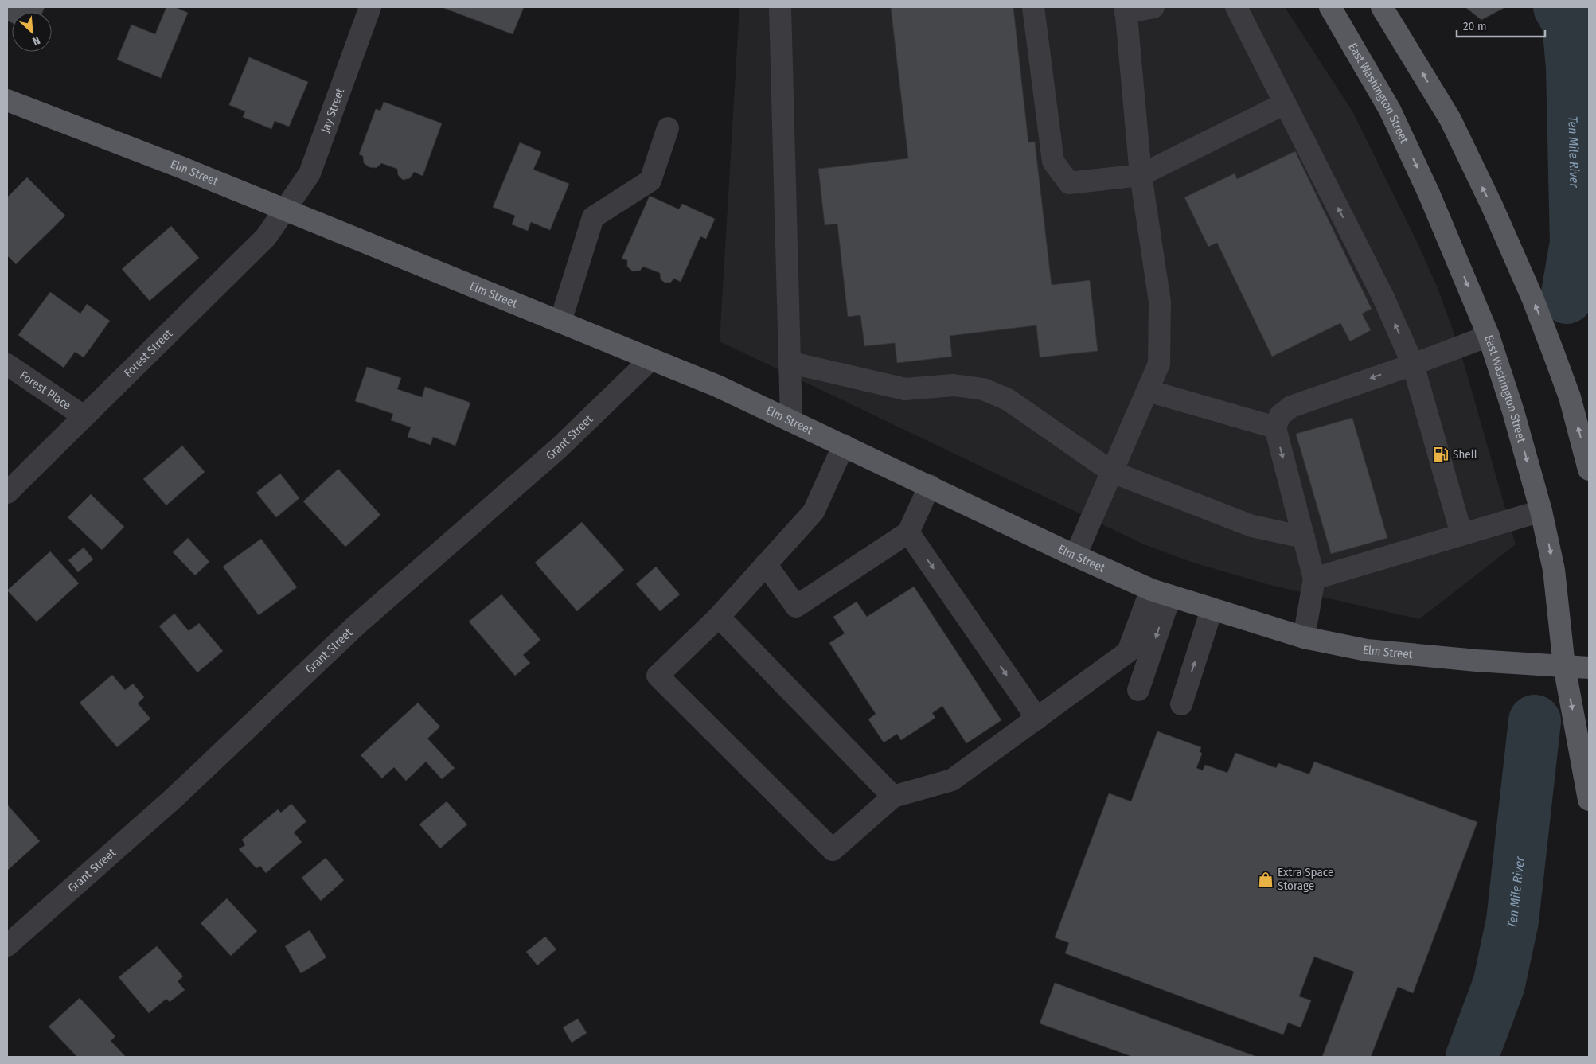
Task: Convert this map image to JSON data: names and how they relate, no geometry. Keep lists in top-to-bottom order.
{
  "streets": {
    "main road": ["East Washington Street", "Elm Street"],
    "street": [
      "Jay Street",
      "Forest Street",
      "Forest Place",
      "Grant Street"
    ]
  },
  "crossings": [
    ["East Washington Street", "Elm Street"],
    ["Jay Street", "Elm Street"],
    ["Jay Street", "Forest Street"],
    ["Elm Street", "Forest Street"],
    ["Elm Street", "Grant Street"],
    ["Forest Street", "Forest Place"]
  ],
  "water": ["Ten Mile River"],
  "places": {
    "fuel station": ["Shell"],
    "shop": ["Extra Space Storage"]
  },
  "scale_bar": "20 m",
  "north": "bottom right"
}
